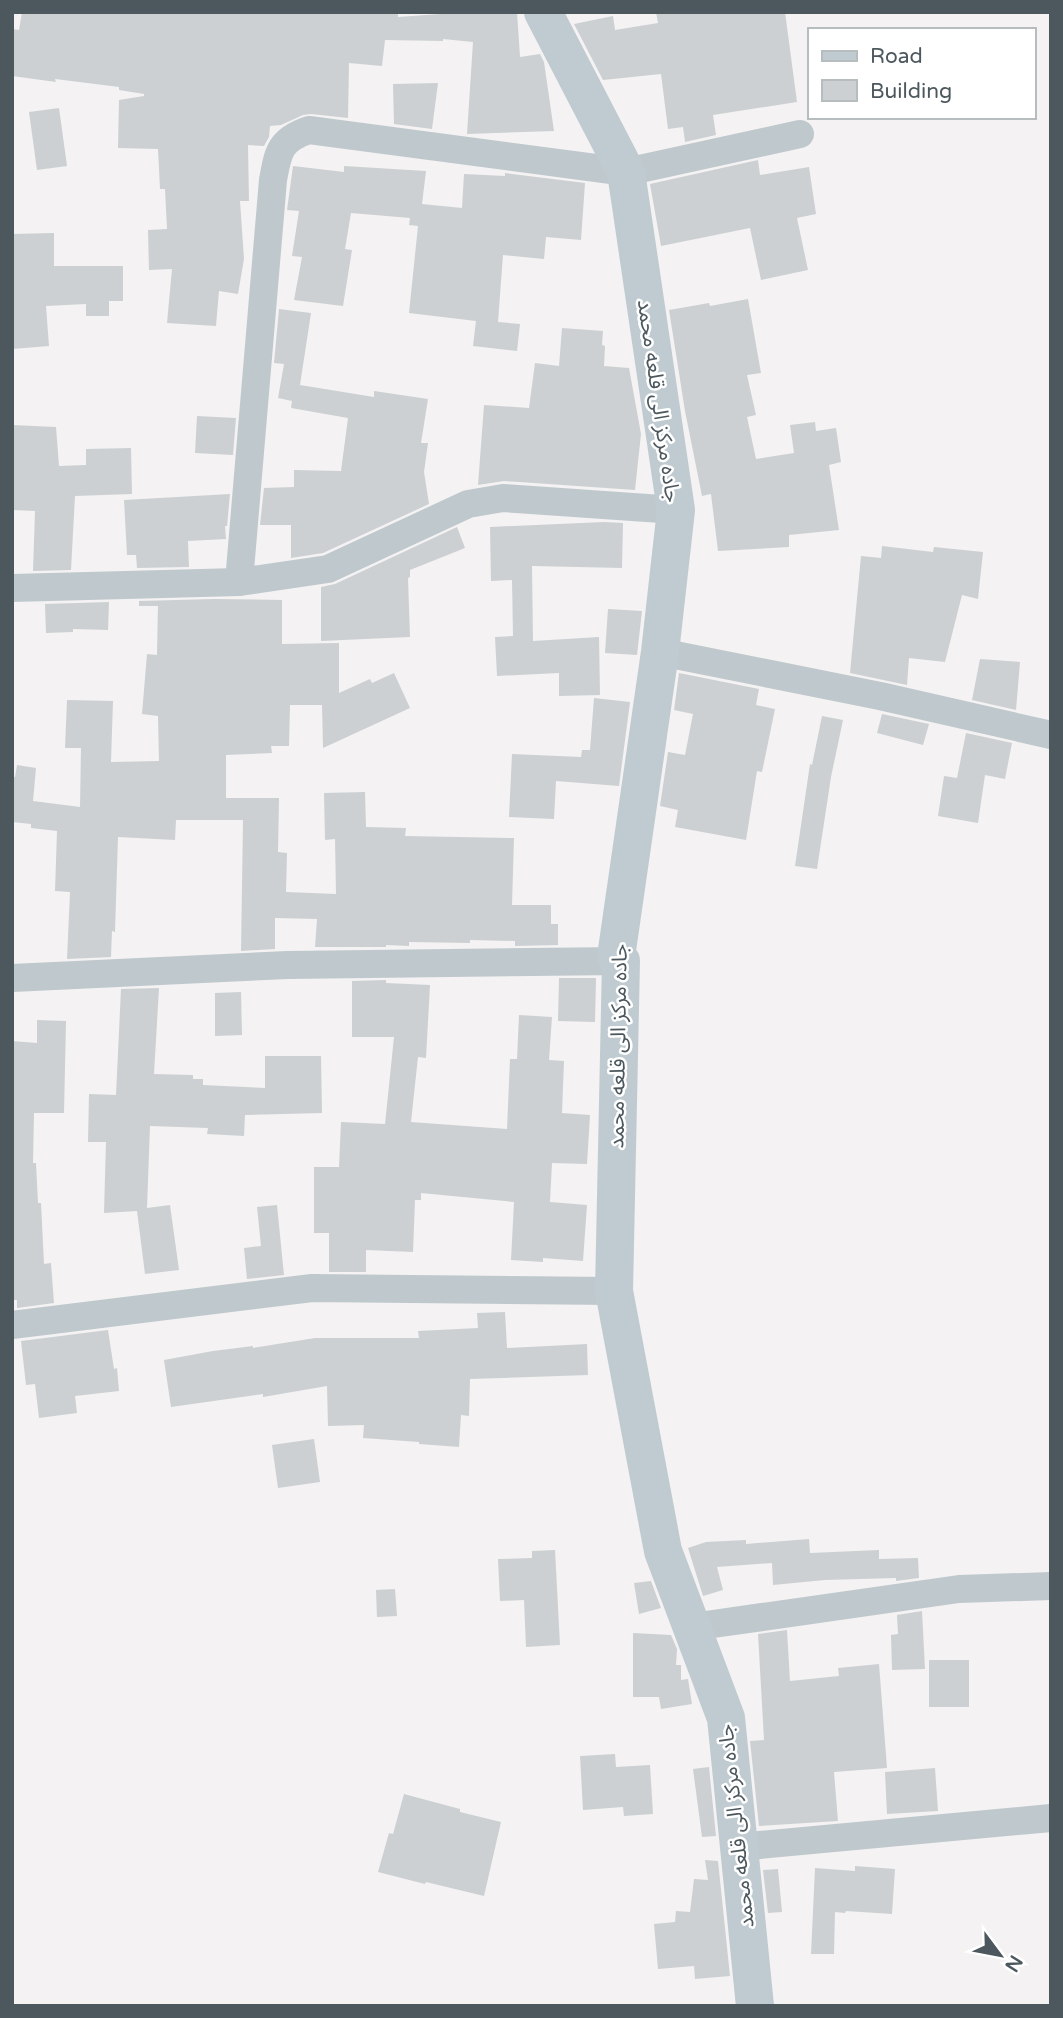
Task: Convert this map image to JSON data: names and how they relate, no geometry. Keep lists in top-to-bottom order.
{
  "streets": {
    "street": ["جاده مرکز الی قلعه محمد"]
  },
  "legend": ["Road", "Building"],
  "north": "bottom right"
}
